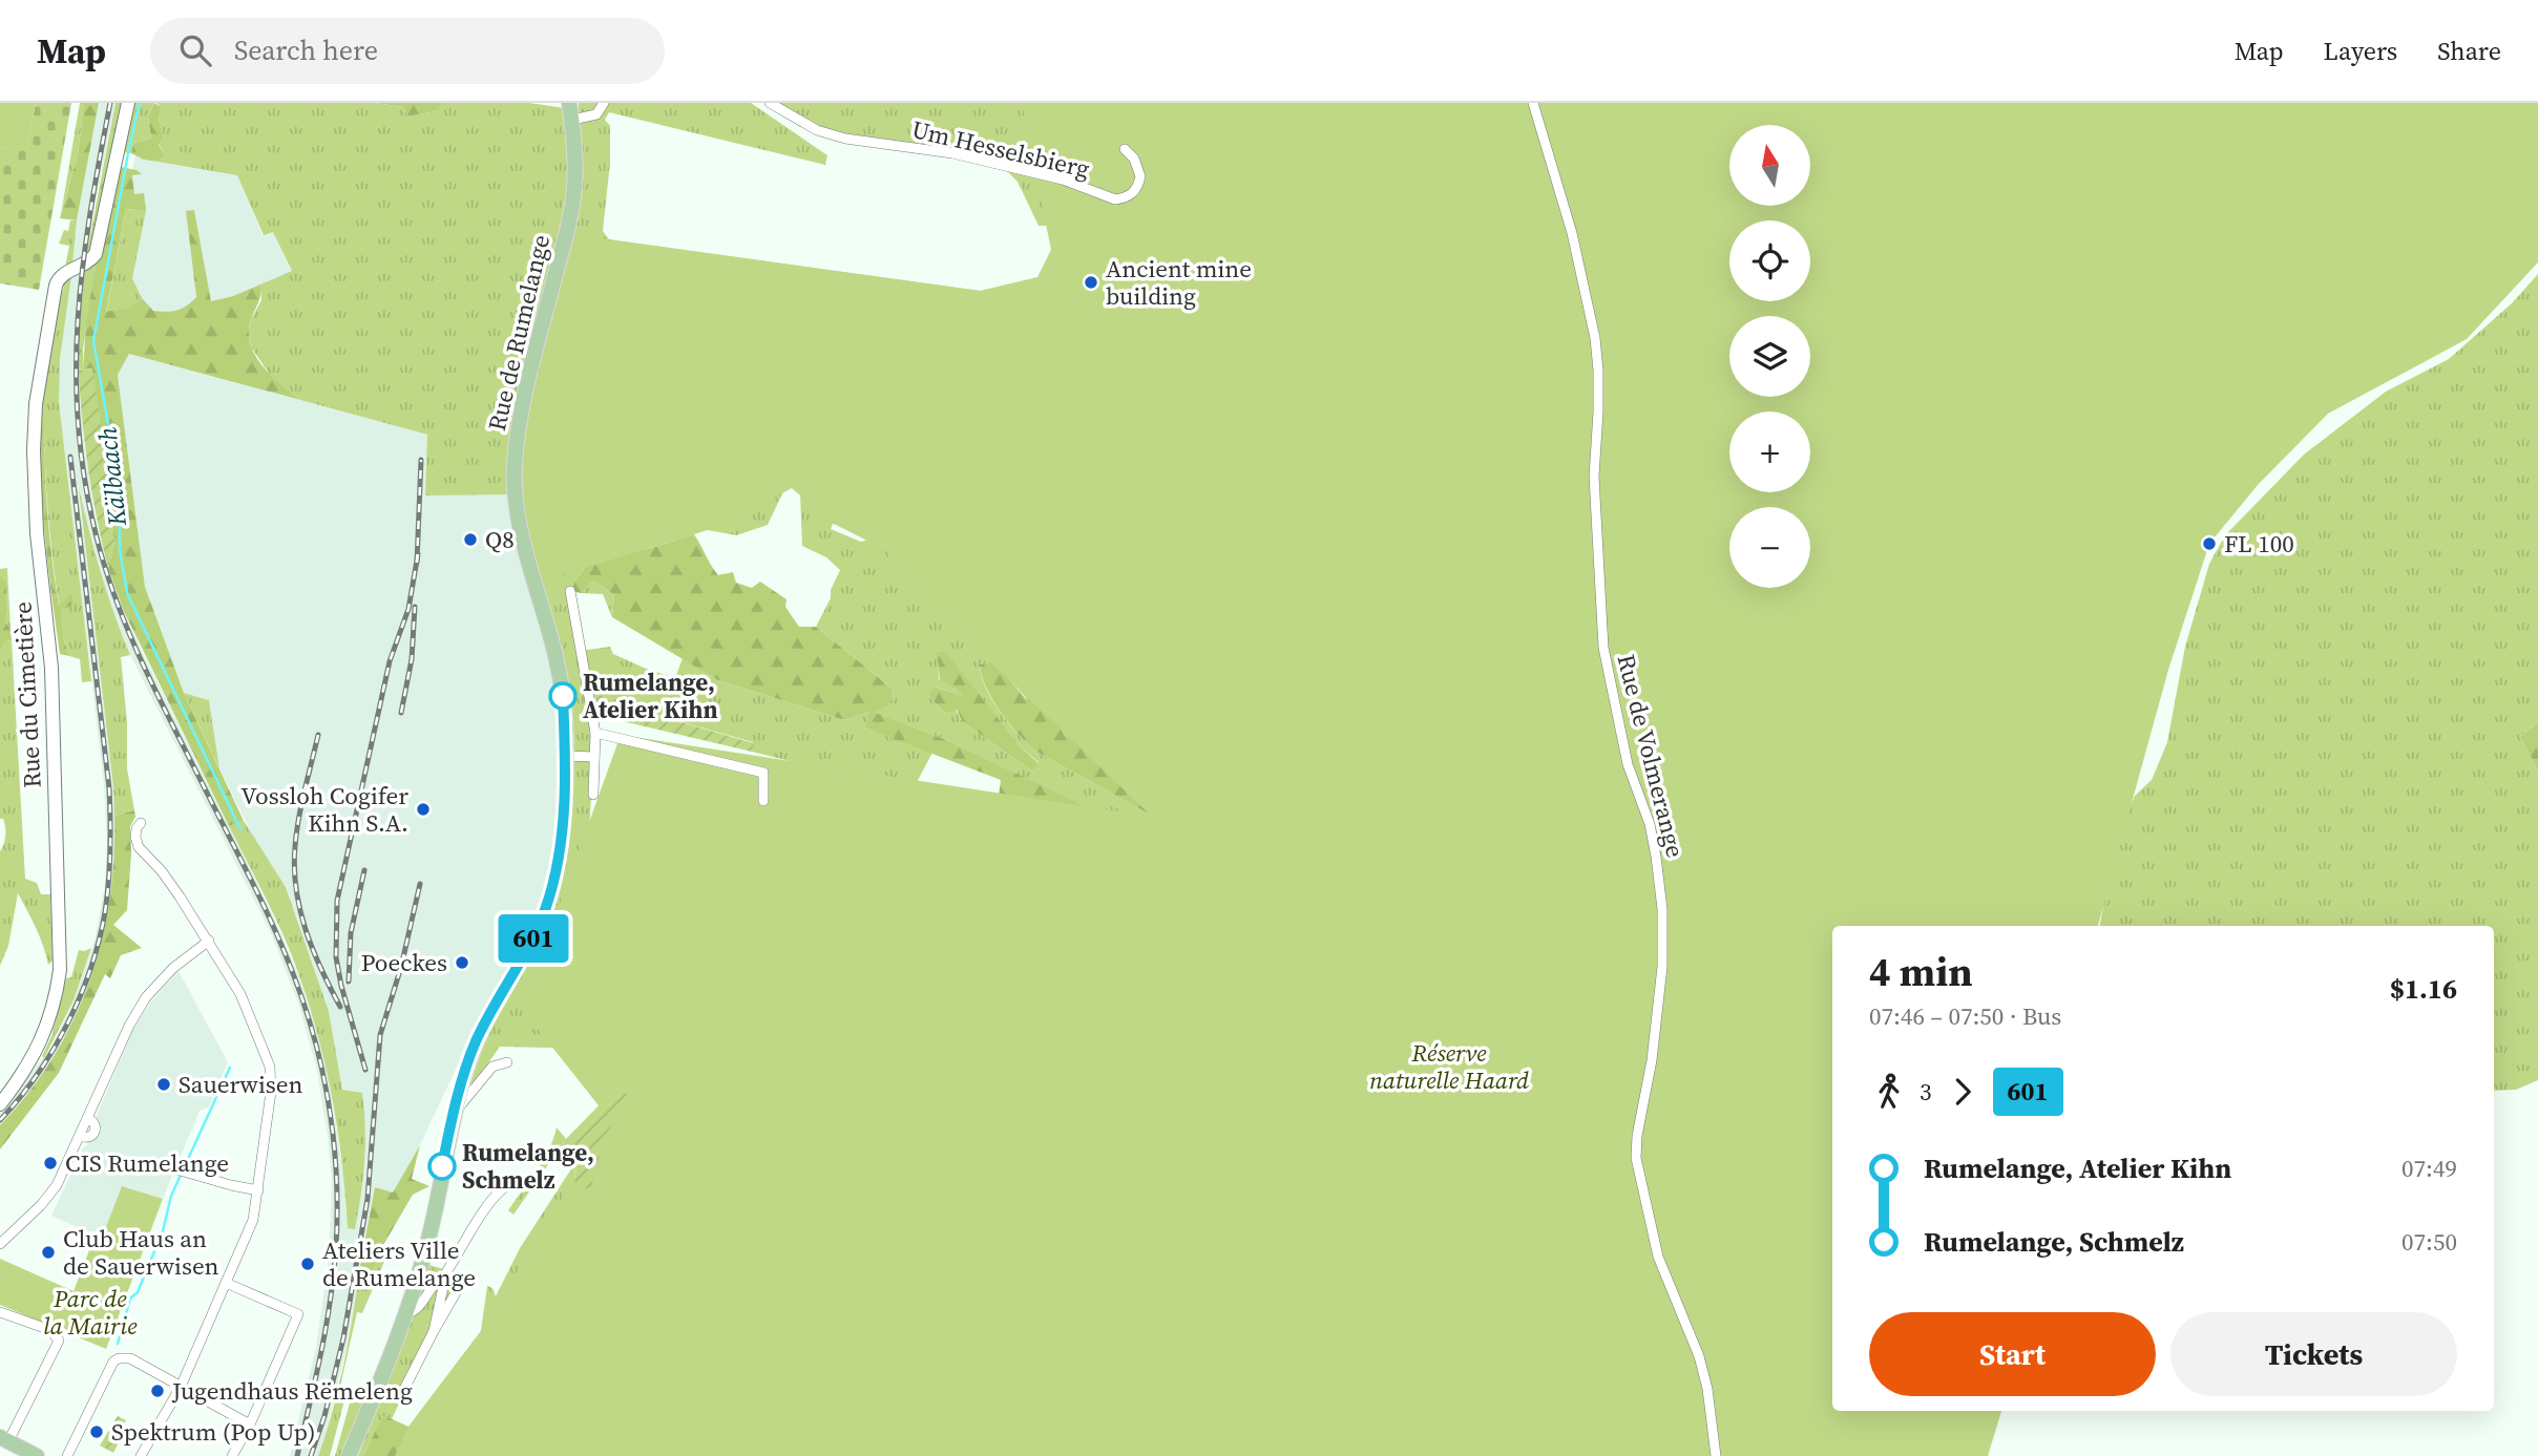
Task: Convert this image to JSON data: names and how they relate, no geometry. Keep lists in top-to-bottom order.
{
  "streets": {
    "main road": ["Rue de Rumelange", "Rue du Cimetière"],
    "street": ["Um Hesselsbierg", "Rue de Volmerange"]
  },
  "water": ["Kälbaach"],
  "parks": ["Réserve naturelle Haard", "Parc de la Mairie"],
  "places": [
    "Ancient mine building",
    "Q8",
    "FL 100",
    "Rumelange, Atelier Kihn",
    "Vossloh Cogifer Kihn S.A.",
    "Poeckes",
    "Sauerwisen",
    "CIS Rumelange",
    "Rumelange, Schmelz",
    "Club Haus an de Sauerwisen",
    "Ateliers Ville de Rumelange",
    "Jugendhaus Rëmeleng",
    "Spektrum (Pop Up)"
  ],
  "lines": ["bus line 601"],
  "north": "top",
  "page": {
    "header": "Map",
    "search": "Search here",
    "nav": ["Map", "Layers", "Share"],
    "on_map": "601",
    "map_buttons": ["+", "−"],
    "heading": ["4 min", "07:46 – 07:50 · Bus", "$1.16"],
    "legs": ["3", "601"],
    "list": [
      {
        "name": "Rumelange, Atelier Kihn",
        "value": "07:49"
      },
      {
        "name": "Rumelange, Schmelz",
        "value": "07:50"
      }
    ],
    "buttons": ["Start", "Tickets"]
  }
}
